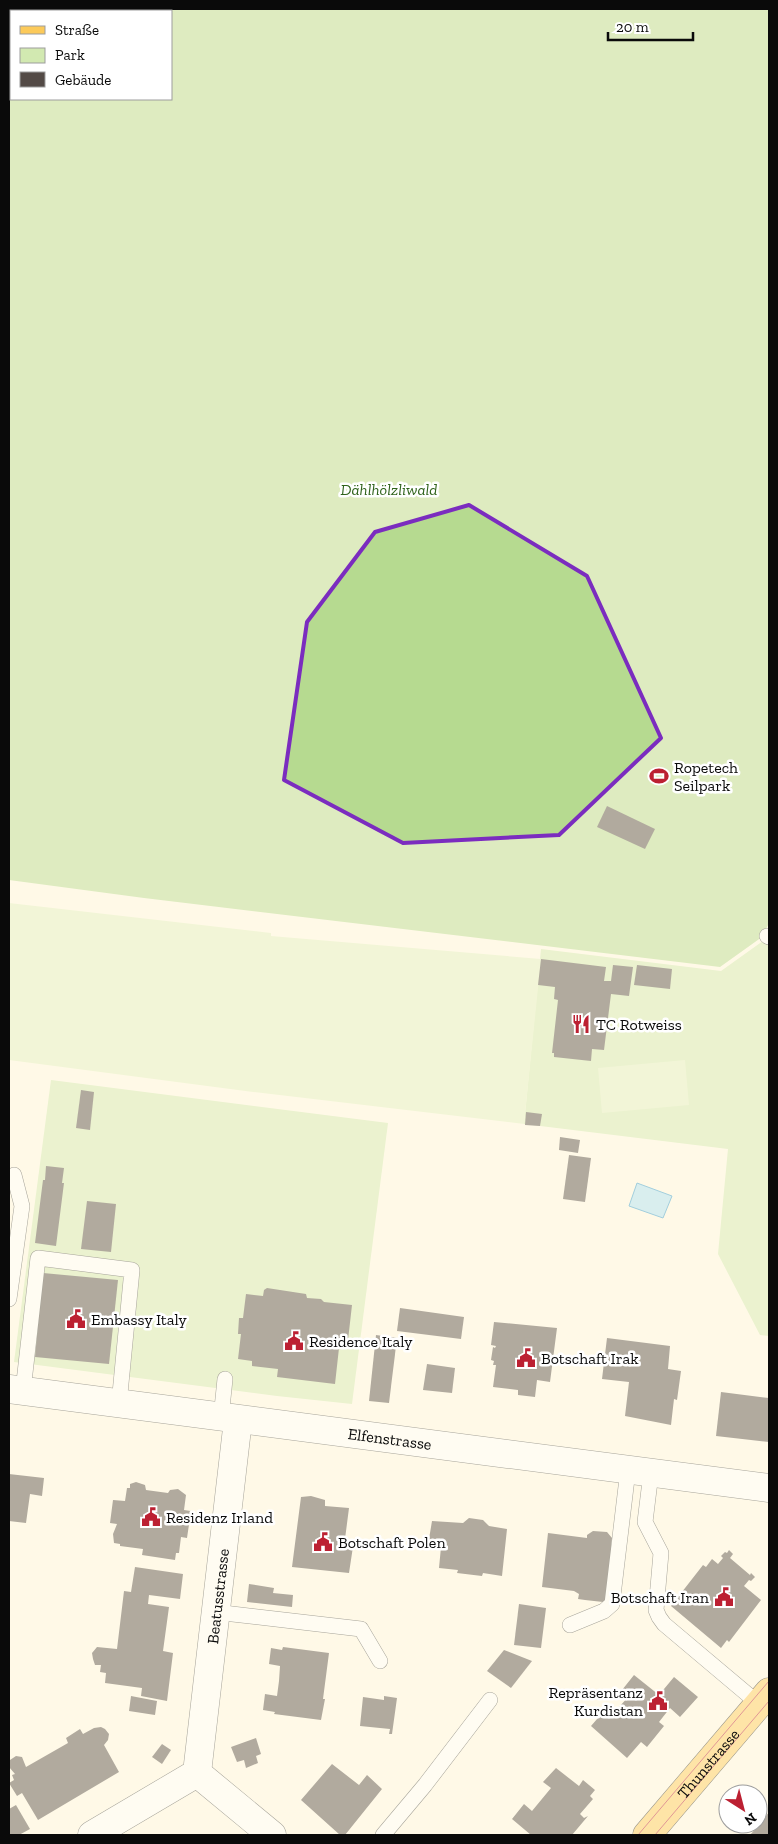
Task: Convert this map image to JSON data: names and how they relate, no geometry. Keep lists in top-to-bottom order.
{
  "streets": {
    "main road": ["Thunstrasse"],
    "street": ["Elfenstrasse", "Beatusstrasse"]
  },
  "crossings": [
    ["Elfenstrasse", "Beatusstrasse"]
  ],
  "parks": ["Dählhölzliwald"],
  "places": {
    "sports": ["Ropetech Seilpark"],
    "restaurant": ["TC Rotweiss"],
    "public building": [
      "Embassy Italy",
      "Residence Italy",
      "Botschaft Irak",
      "Residenz Irland",
      "Botschaft Polen",
      "Botschaft Iran",
      "Repräsentanz Kurdistan"
    ]
  },
  "legend": ["Straße", "Park", "Gebäude"],
  "scale_bar": "20 m",
  "north": "bottom right"
}
